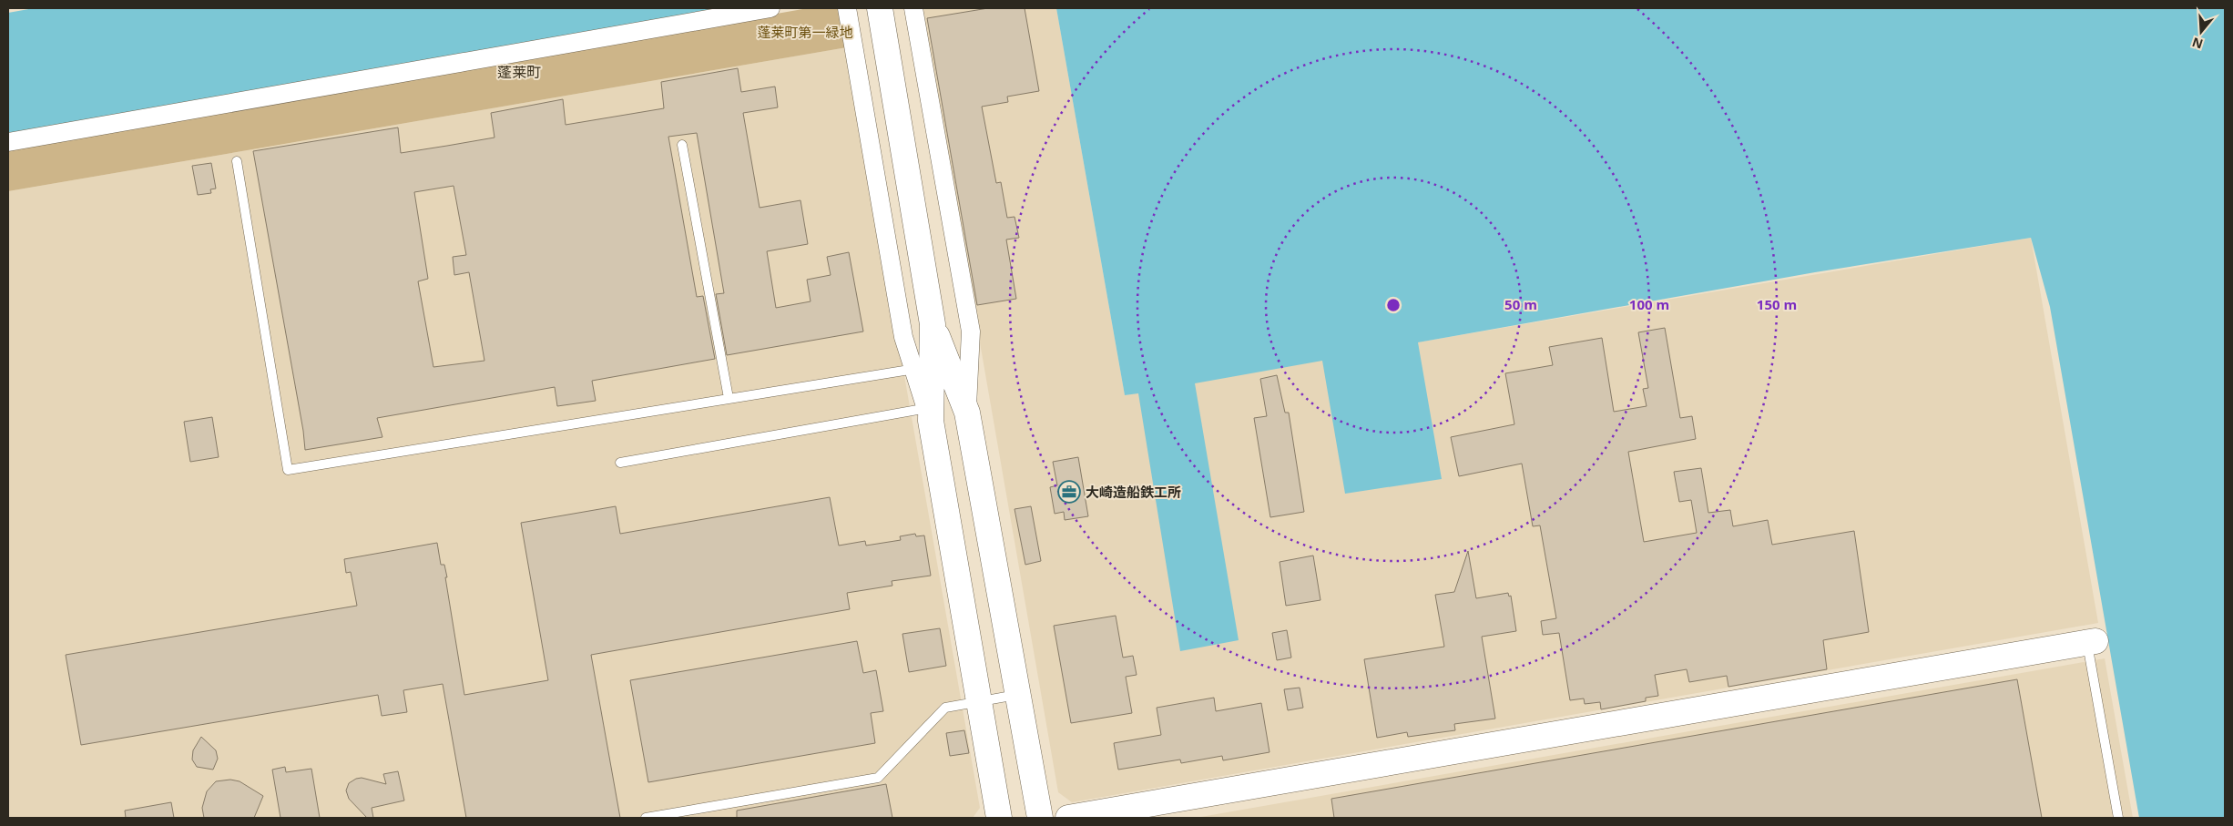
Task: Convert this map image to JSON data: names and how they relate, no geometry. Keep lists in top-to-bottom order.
{
  "districts": ["蓬莱町"],
  "parks": ["蓬莱町第一緑地"],
  "places": {
    "office": ["大崎造船鉄工所"]
  },
  "north": "bottom",
  "rings": ["50 m", "100 m", "150 m"]
}
